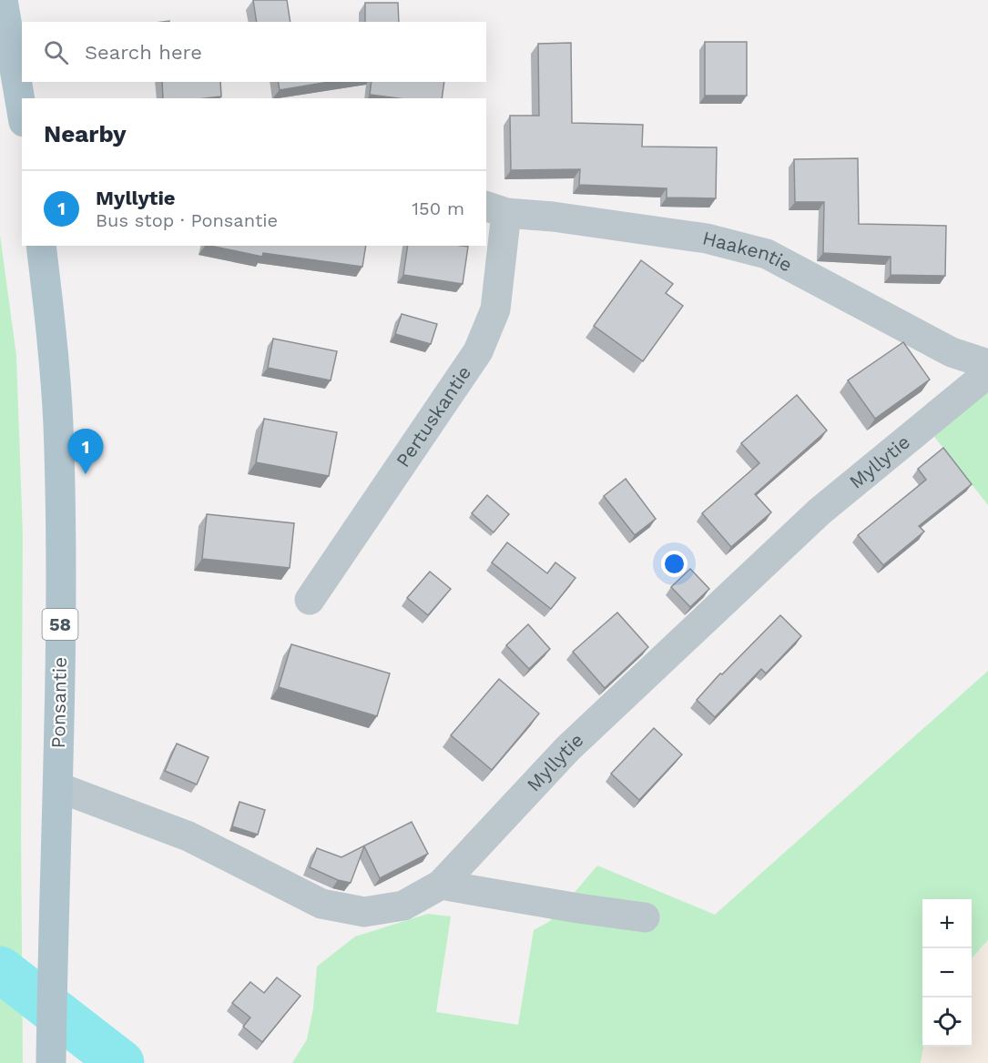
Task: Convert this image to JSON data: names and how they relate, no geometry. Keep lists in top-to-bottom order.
{
  "streets": {
    "main road": ["58", "Ponsantie"],
    "street": ["Haakentie", "Pertuskantie", "Myllytie"]
  },
  "crossings": [
    ["Haakentie", "Pertuskantie"],
    ["Myllytie", "Ponsantie"]
  ],
  "page": {
    "search": "Search here",
    "heading": "Nearby",
    "list": [
      {
        "mark": "1",
        "name": "Myllytie",
        "note": "Bus stop · Ponsantie",
        "value": "150 m"
      }
    ],
    "pins": "1",
    "map_buttons": ["+", "−"]
  }
}
